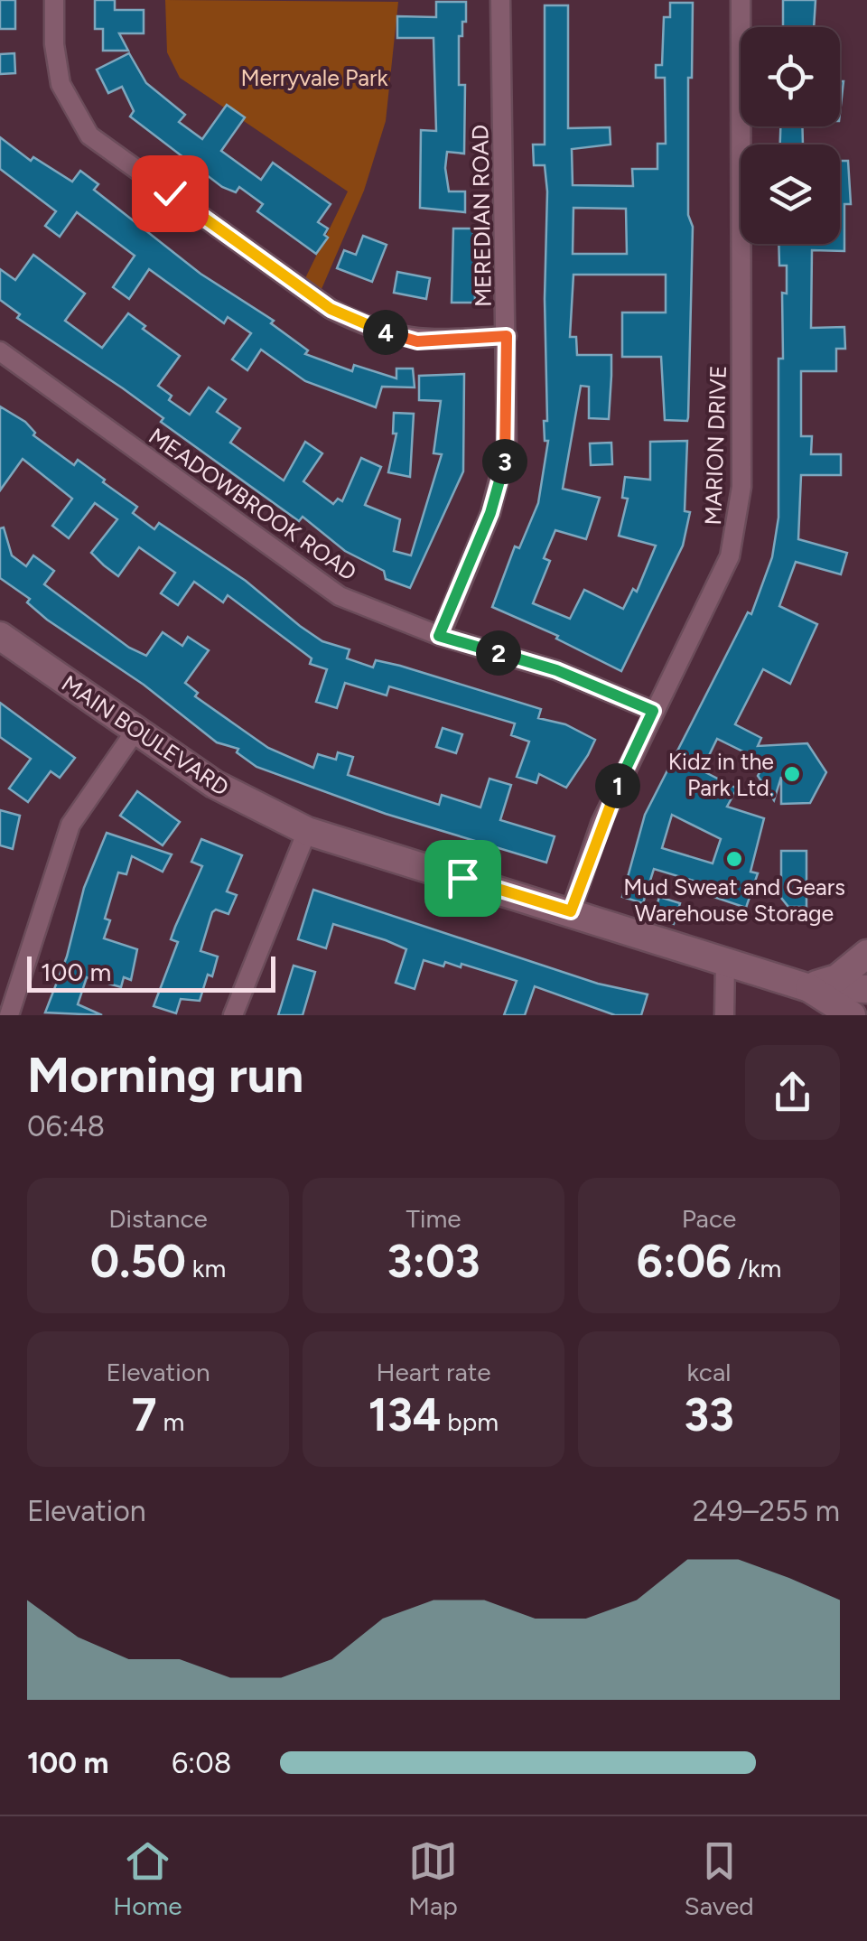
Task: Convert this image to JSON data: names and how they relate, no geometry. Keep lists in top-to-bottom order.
{
  "streets": {
    "street": [
      "MEREDIAN ROAD",
      "MARION DRIVE",
      "MEADOWBROOK ROAD",
      "MAIN BOULEVARD"
    ]
  },
  "crossings": [
    ["MEREDIAN ROAD", "MEADOWBROOK ROAD"],
    ["MARION DRIVE", "MEADOWBROOK ROAD"],
    ["MARION DRIVE", "MAIN BOULEVARD"]
  ],
  "parks": ["Merryvale Park"],
  "places": ["Kidz in the Park Ltd.", "Mud Sweat and Gears Warehouse Storage"],
  "scale_bar": "100 m",
  "page": {
    "pins": [
      "4",
      "3",
      "2",
      "1"
    ],
    "scale": "100 m",
    "heading": ["Morning run", "06:48"],
    "stats": [
      ["Distance", "0.50 km"],
      ["Time", "3:03"],
      ["Pace", "6:06 /km"],
      ["Elevation", "7 m"],
      ["Heart rate", "134 bpm"],
      ["kcal", "33"]
    ],
    "chart": ["Elevation", "249–255 m"],
    "list": [
      {
        "name": "100 m",
        "note": "6:08"
      }
    ],
    "tabs": ["Home", "Map", "Saved"]
  }
}
